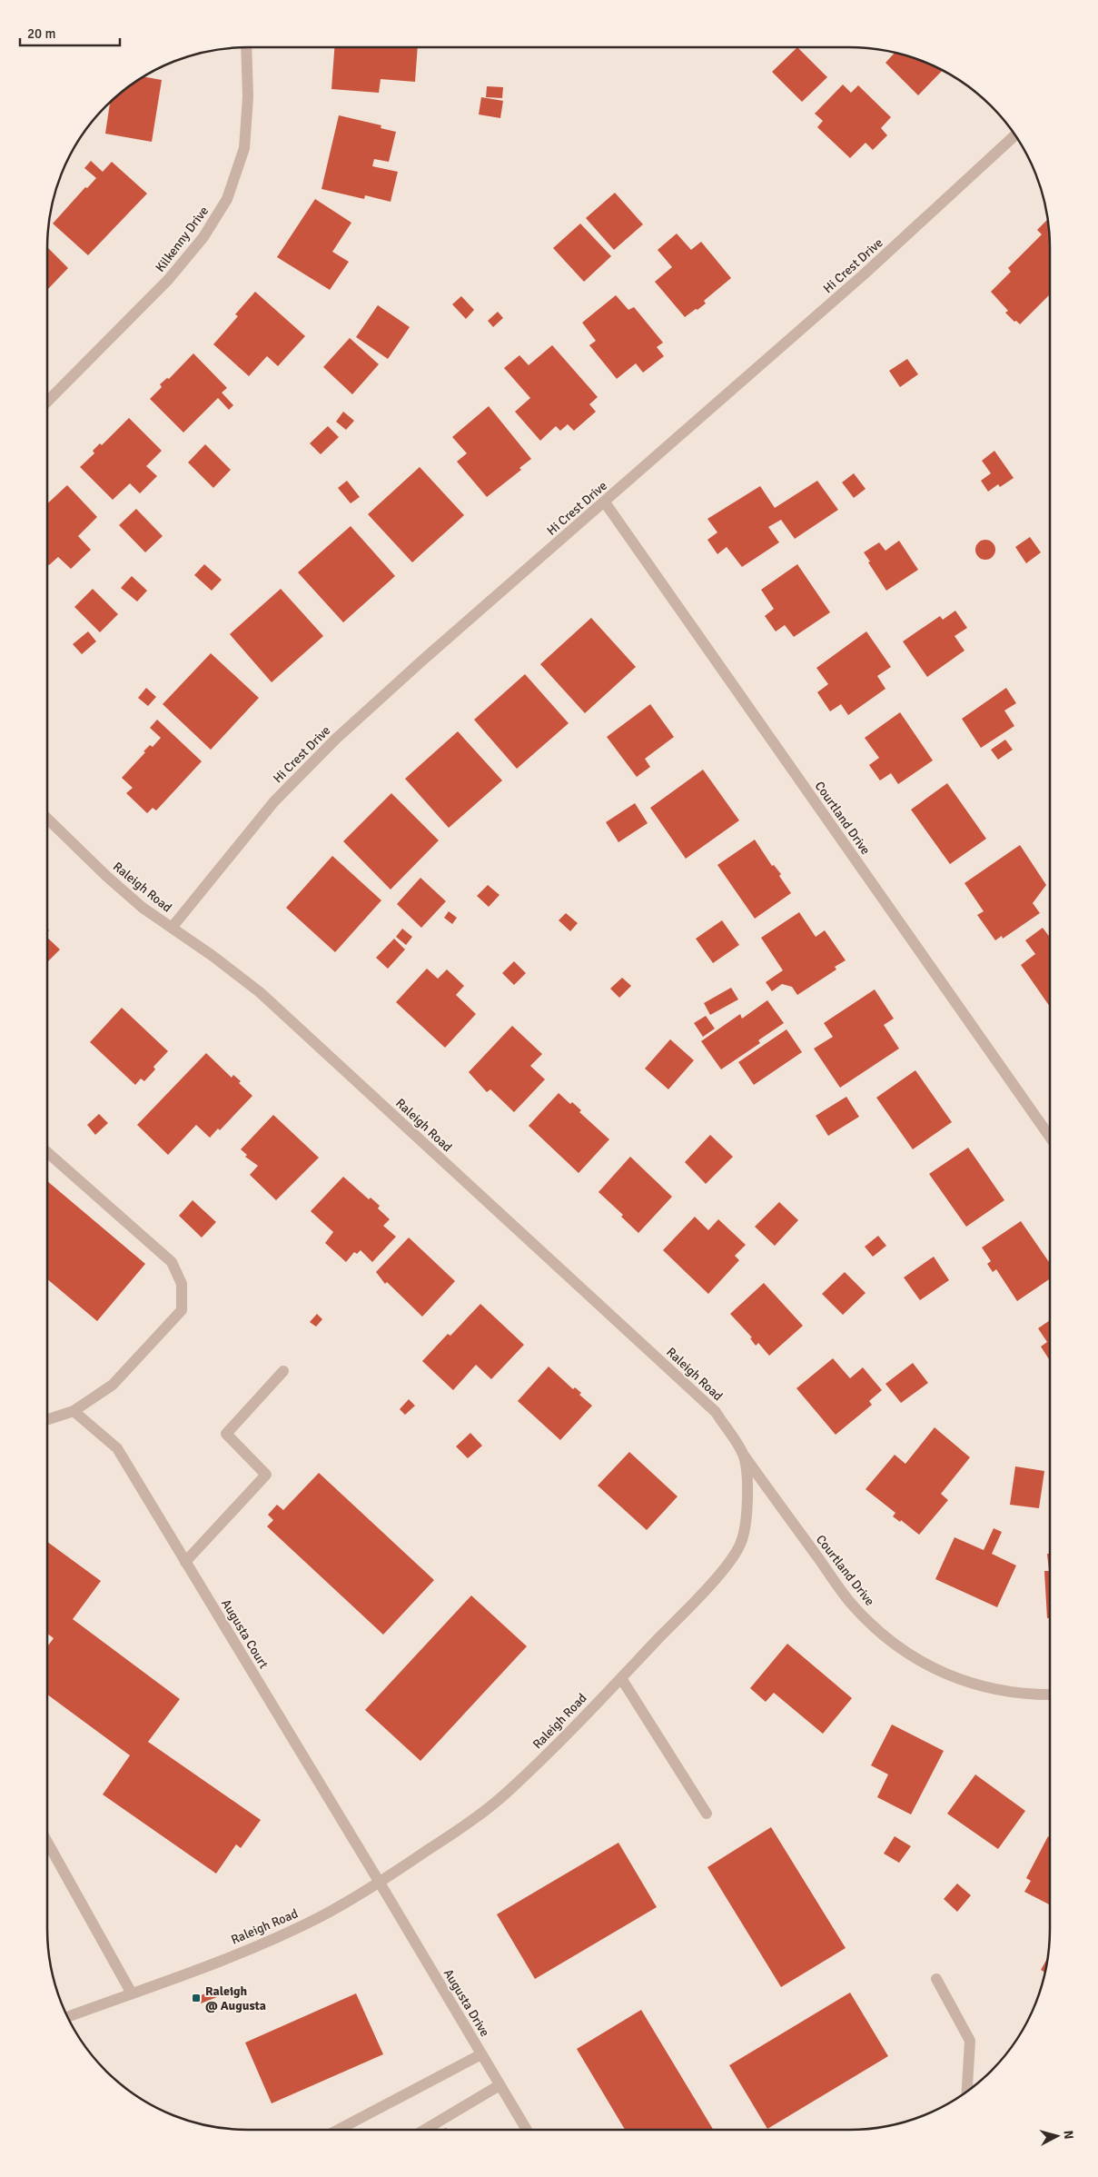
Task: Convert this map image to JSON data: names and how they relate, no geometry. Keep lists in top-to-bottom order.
{
  "streets": {
    "street": [
      "Kilkenny Drive",
      "Hi Crest Drive",
      "Courtland Drive",
      "Raleigh Road",
      "Augusta Court",
      "Augusta Drive"
    ]
  },
  "crossings": [
    ["Hi Crest Drive", "Courtland Drive"],
    ["Hi Crest Drive", "Raleigh Road"],
    ["Courtland Drive", "Raleigh Road"],
    ["Raleigh Road", "Augusta Court"],
    ["Raleigh Road", "Augusta Drive"],
    ["Augusta Court", "Augusta Drive"]
  ],
  "places": {
    "transit": ["Raleigh @ Augusta"]
  },
  "scale_bar": "20 m",
  "north": "right"
}
